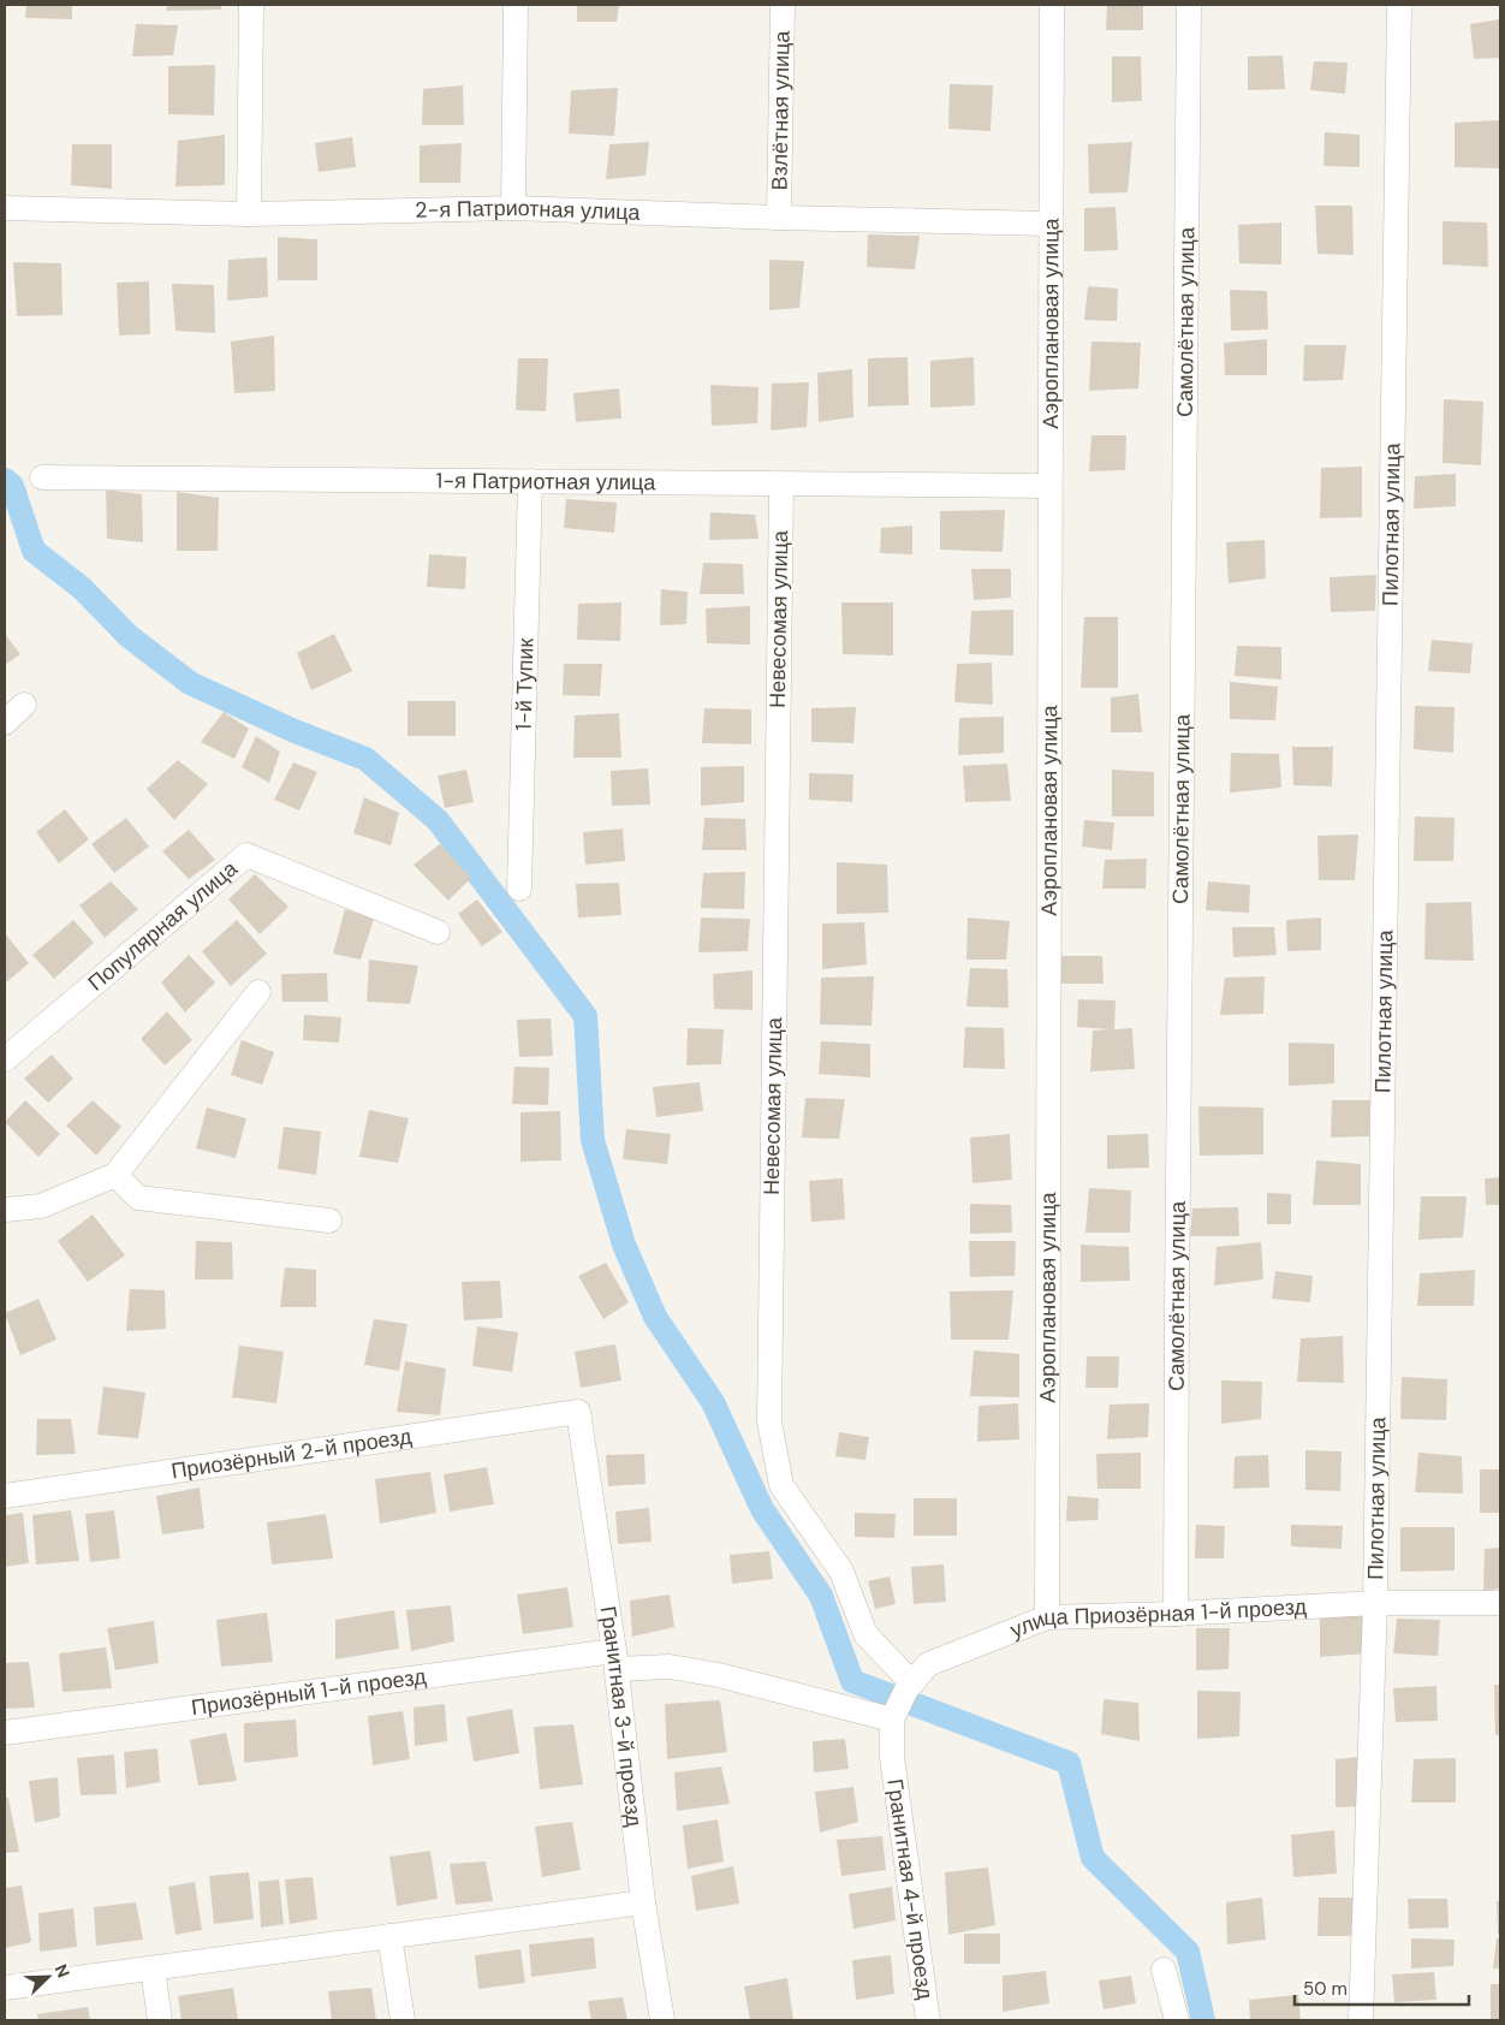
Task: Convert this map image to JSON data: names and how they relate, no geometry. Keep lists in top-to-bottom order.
{
  "streets": {
    "street": [
      "Взлётная улица",
      "2-я Патриотная улица",
      "Самолётная улица",
      "Аэроплановая улица",
      "1-я Патриотная улица",
      "Пилотная улица",
      "Невесомая улица",
      "1-й Тупик",
      "Популярная улица",
      "Приозёрный 2-й проезд",
      "улица Приозёрная 1-й проезд",
      "Приозёрный 1-й проезд",
      "Гранитная 3-й проезд",
      "Гранитная 4-й проезд"
    ]
  },
  "crossings": [
    ["Взлётная улица", "2-я Патриотная улица"],
    ["2-я Патриотная улица", "Аэроплановая улица"],
    ["Самолётная улица", "улица Приозёрная 1-й проезд"],
    ["Аэроплановая улица", "1-я Патриотная улица"],
    ["Аэроплановая улица", "улица Приозёрная 1-й проезд"],
    ["1-я Патриотная улица", "Невесомая улица"],
    ["1-я Патриотная улица", "1-й Тупик"],
    ["Пилотная улица", "улица Приозёрная 1-й проезд"],
    ["Невесомая улица", "улица Приозёрная 1-й проезд"],
    ["Приозёрный 2-й проезд", "Гранитная 3-й проезд"],
    ["улица Приозёрная 1-й проезд", "Приозёрный 1-й проезд"],
    ["улица Приозёрная 1-й проезд", "Гранитная 4-й проезд"],
    ["Приозёрный 1-й проезд", "Гранитная 3-й проезд"]
  ],
  "scale_bar": "50 m",
  "north": "top right"
}
